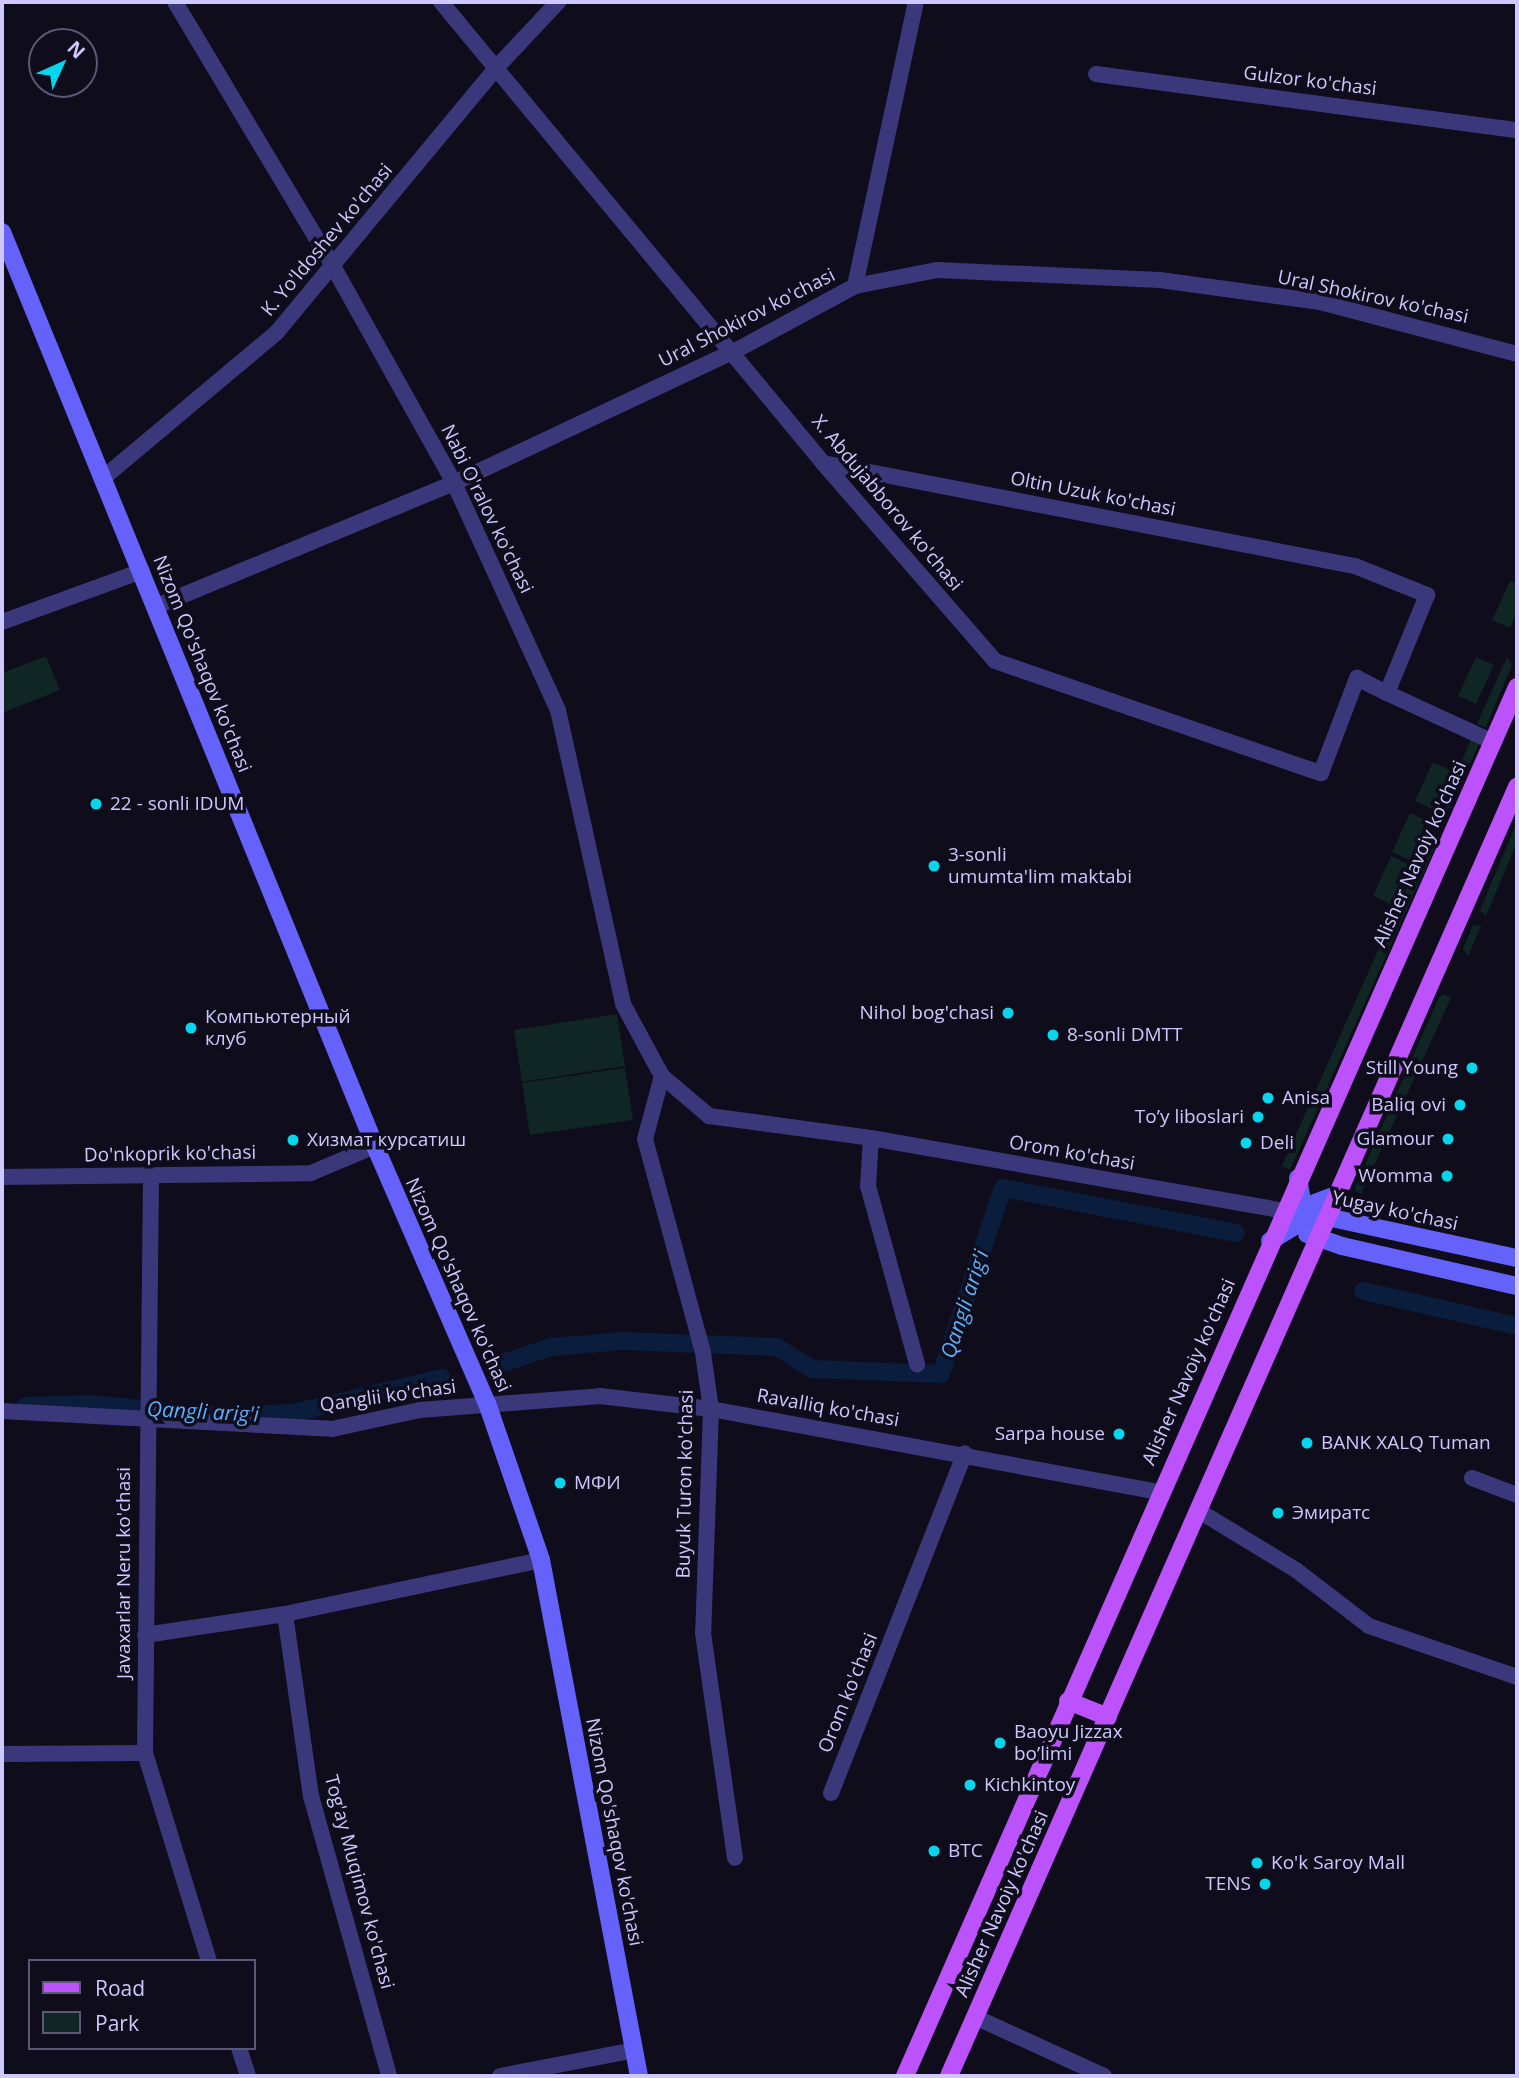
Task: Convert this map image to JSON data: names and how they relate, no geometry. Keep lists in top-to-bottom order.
{
  "streets": {
    "main road": ["Nizom Qo'shaqov ko'chasi", "Alisher Navoiy ko'chasi", "Yugay ko'chasi"],
    "street": [
      "Gulzor ko'chasi",
      "K. Yo'ldoshev ko'chasi",
      "Ural Shokirov ko'chasi",
      "Oltin Uzuk ko'chasi",
      "X. Abdujabborov ko'chasi",
      "Nabi O'ralov ko'chasi",
      "Orom ko'chasi",
      "Do'nkoprik ko'chasi",
      "Qanglii ko'chasi",
      "Ravalliq ko'chasi",
      "Buyuk Turon ko'chasi",
      "Javaxarlar Neru ko'chasi",
      "Tog'ay Muqimov ko'chasi"
    ]
  },
  "crossings": [
    ["K. Yo'ldoshev ko'chasi", "X. Abdujabborov ko'chasi"],
    ["K. Yo'ldoshev ko'chasi", "Nabi O'ralov ko'chasi"],
    ["K. Yo'ldoshev ko'chasi", "Nizom Qo'shaqov ko'chasi"],
    ["Ural Shokirov ko'chasi", "X. Abdujabborov ko'chasi"],
    ["Ural Shokirov ko'chasi", "Nabi O'ralov ko'chasi"],
    ["Ural Shokirov ko'chasi", "Nizom Qo'shaqov ko'chasi"],
    ["Oltin Uzuk ko'chasi", "X. Abdujabborov ko'chasi"],
    ["Nabi O'ralov ko'chasi", "Orom ko'chasi"],
    ["Nabi O'ralov ko'chasi", "Buyuk Turon ko'chasi"],
    ["Nizom Qo'shaqov ko'chasi", "Do'nkoprik ko'chasi"],
    ["Nizom Qo'shaqov ko'chasi", "Qanglii ko'chasi"],
    ["Nizom Qo'shaqov ko'chasi", "Ravalliq ko'chasi"],
    ["Alisher Navoiy ko'chasi", "Orom ko'chasi"],
    ["Alisher Navoiy ko'chasi", "Yugay ko'chasi"],
    ["Alisher Navoiy ko'chasi", "Ravalliq ko'chasi"],
    ["Orom ko'chasi", "Ravalliq ko'chasi"],
    ["Orom ko'chasi", "Buyuk Turon ko'chasi"],
    ["Do'nkoprik ko'chasi", "Javaxarlar Neru ko'chasi"],
    ["Qanglii ko'chasi", "Ravalliq ko'chasi"],
    ["Qanglii ko'chasi", "Javaxarlar Neru ko'chasi"],
    ["Ravalliq ko'chasi", "Buyuk Turon ko'chasi"]
  ],
  "water": ["Qangli arig'i"],
  "places": [
    "22 - sonli IDUM",
    "3-sonli umumta'lim maktabi",
    "Nihol bog'chasi",
    "Компьютерный клуб",
    "8-sonli DMTT",
    "Still Young",
    "Anisa",
    "Baliq ovi",
    "To’y liboslari",
    "Glamour",
    "Хизмат курсатиш",
    "Deli",
    "Womma",
    "Sarpa house",
    "BANK XALQ Tuman",
    "МФИ",
    "Эмиратс",
    "Baoyu Jizzax bo’limi",
    "Kichkintoy",
    "BTC",
    "Ko'k Saroy Mall",
    "TENS"
  ],
  "legend": ["Road", "Park"],
  "north": "top right"
}
